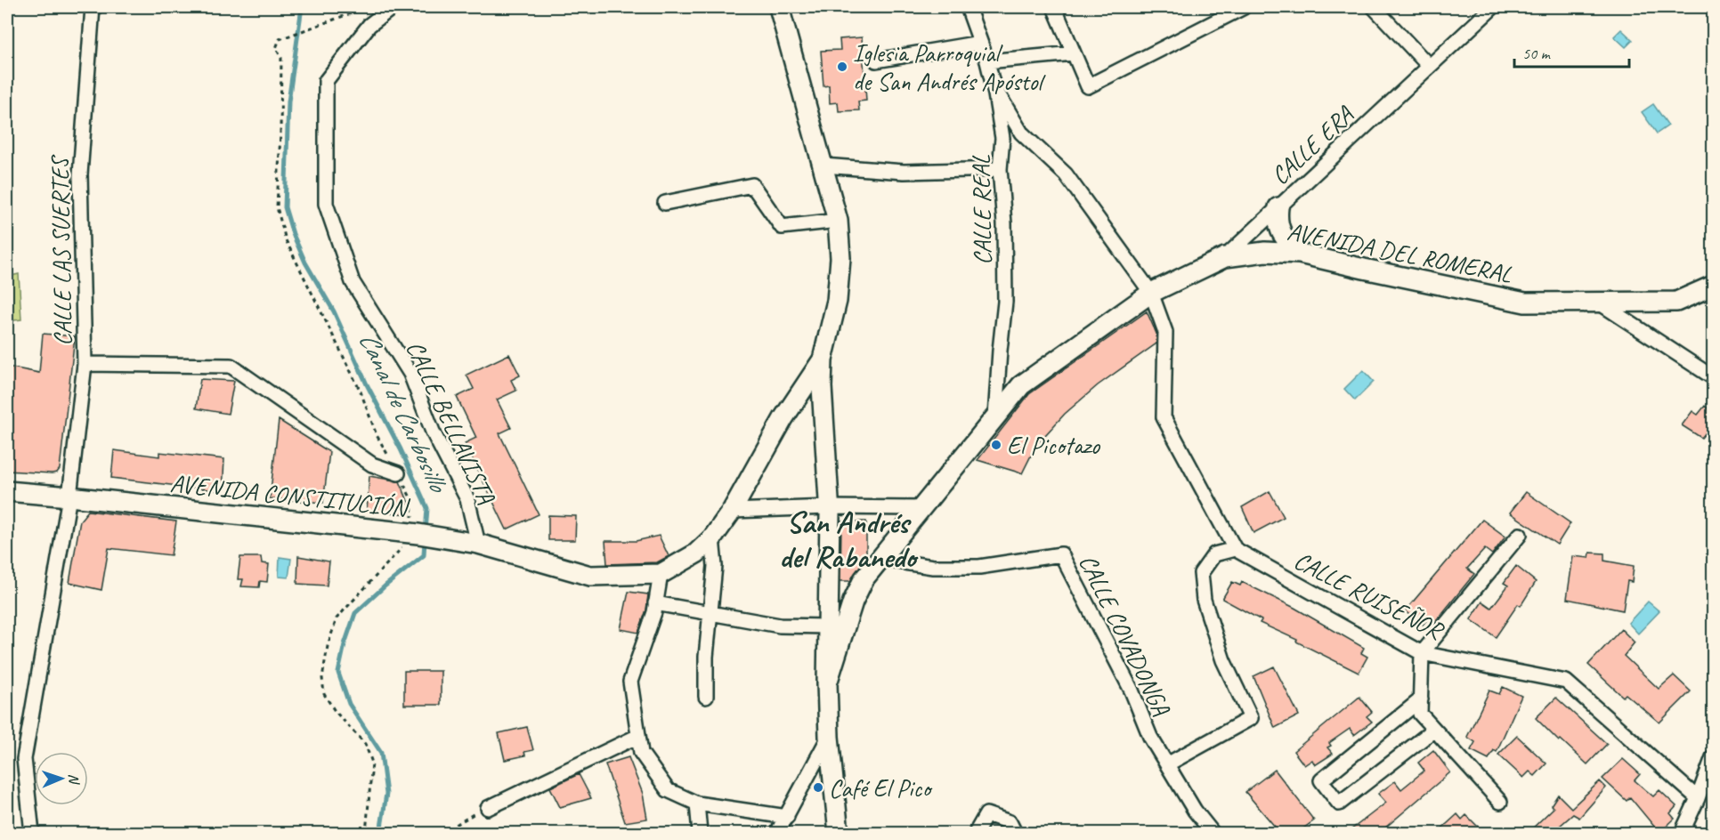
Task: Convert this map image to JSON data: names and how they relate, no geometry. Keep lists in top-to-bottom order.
{
  "streets": {
    "street": [
      "CALLE ERA",
      "CALLE REAL",
      "CALLE LAS SUERTES",
      "AVENIDA DEL ROMERAL",
      "CALLE BELLAVISTA",
      "AVENIDA CONSTITUCIÓN",
      "CALLE RUISEÑOR",
      "CALLE COVADONGA"
    ]
  },
  "crossings": [
    ["CALLE ERA", "AVENIDA DEL ROMERAL"],
    ["CALLE REAL", "AVENIDA DEL ROMERAL"],
    ["CALLE LAS SUERTES", "AVENIDA CONSTITUCIÓN"],
    ["AVENIDA DEL ROMERAL", "CALLE COVADONGA"],
    ["CALLE BELLAVISTA", "AVENIDA CONSTITUCIÓN"]
  ],
  "districts": ["San Andrés del Rabanedo"],
  "water": ["Canal de Carbosillo"],
  "places": ["Iglesia Parroquial de San Andrés Apóstol", "El Picotazo", "Café El Pico"],
  "scale_bar": "50 m",
  "north": "right"
}
